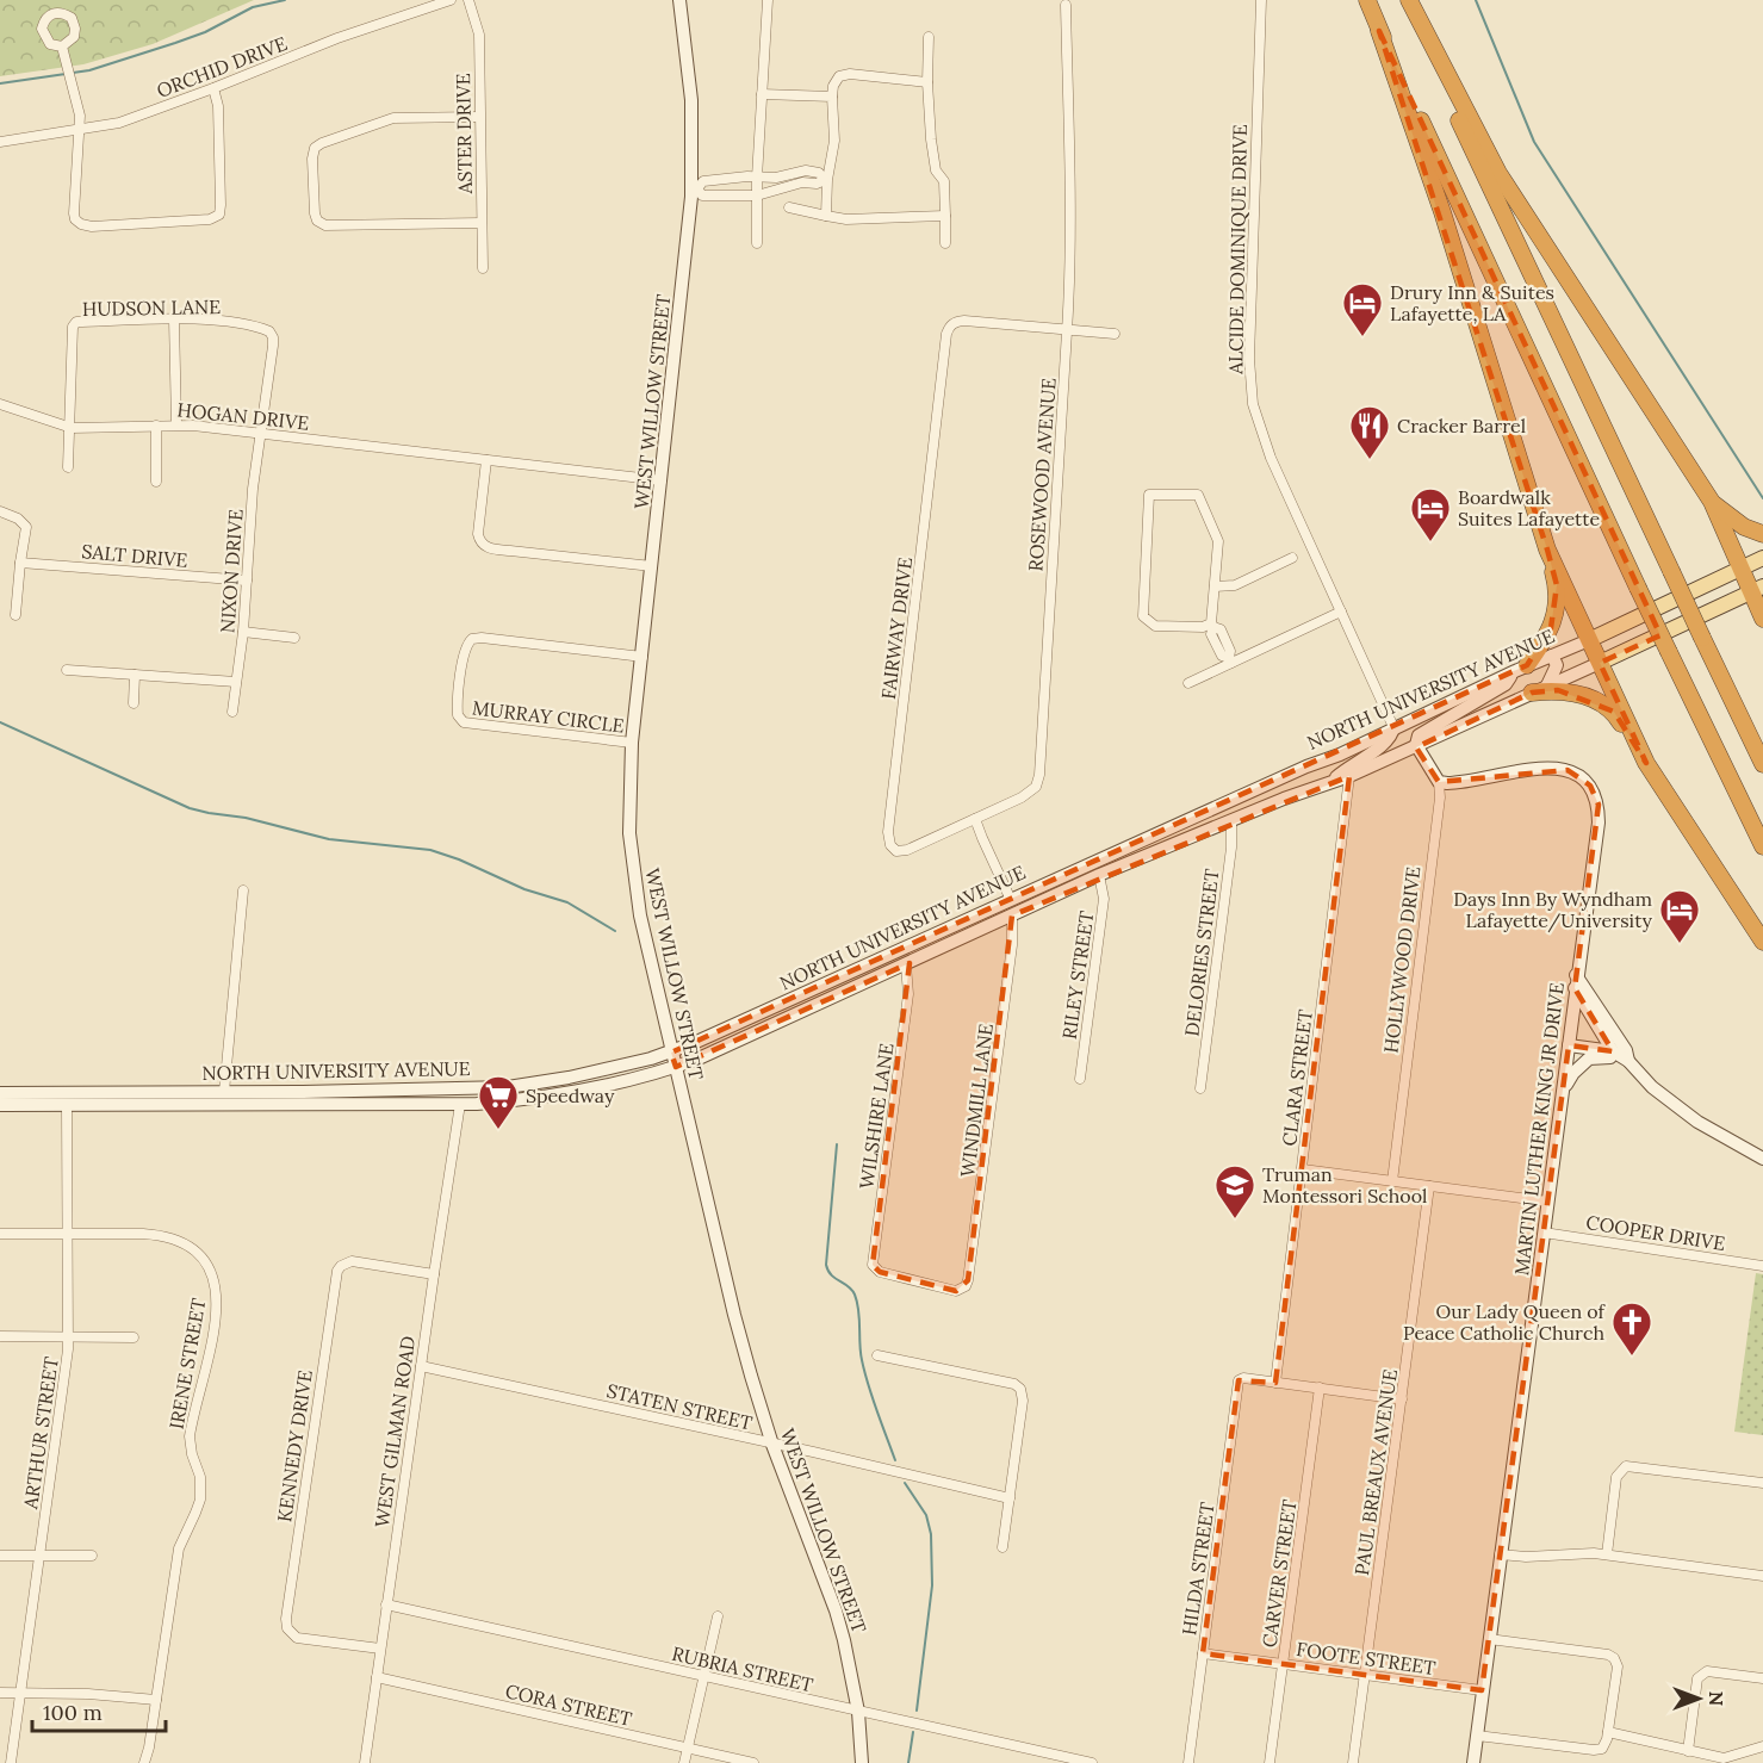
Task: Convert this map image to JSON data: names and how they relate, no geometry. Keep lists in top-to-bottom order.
{
  "streets": {
    "main road": ["WEST WILLOW STREET", "NORTH UNIVERSITY AVENUE", "MARTIN LUTHER KING JR DRIVE"],
    "street": [
      "ORCHID DRIVE",
      "ASTER DRIVE",
      "ALCIDE DOMINIQUE DRIVE",
      "HUDSON LANE",
      "HOGAN DRIVE",
      "ROSEWOOD AVENUE",
      "SALT DRIVE",
      "NIXON DRIVE",
      "FAIRWAY DRIVE",
      "MURRAY CIRCLE",
      "DELORIES STREET",
      "HOLLYWOOD DRIVE",
      "RILEY STREET",
      "CLARA STREET",
      "WINDMILL LANE",
      "WILSHIRE LANE",
      "COOPER DRIVE",
      "IRENE STREET",
      "STATEN STREET",
      "WEST GILMAN ROAD",
      "ARTHUR STREET",
      "KENNEDY DRIVE",
      "PAUL BREAUX AVENUE",
      "HILDA STREET",
      "CARVER STREET",
      "FOOTE STREET",
      "RUBRIA STREET",
      "CORA STREET"
    ]
  },
  "crossings": [
    ["ALCIDE DOMINIQUE DRIVE", "NORTH UNIVERSITY AVENUE"],
    ["HUDSON LANE", "HOGAN DRIVE"],
    ["HUDSON LANE", "NIXON DRIVE"],
    ["WEST WILLOW STREET", "HOGAN DRIVE"],
    ["WEST WILLOW STREET", "NORTH UNIVERSITY AVENUE"],
    ["WEST WILLOW STREET", "MURRAY CIRCLE"],
    ["WEST WILLOW STREET", "STATEN STREET"],
    ["WEST WILLOW STREET", "RUBRIA STREET"],
    ["HOGAN DRIVE", "NIXON DRIVE"],
    ["ROSEWOOD AVENUE", "FAIRWAY DRIVE"],
    ["SALT DRIVE", "NIXON DRIVE"],
    ["NORTH UNIVERSITY AVENUE", "DELORIES STREET"],
    ["NORTH UNIVERSITY AVENUE", "RILEY STREET"],
    ["NORTH UNIVERSITY AVENUE", "CLARA STREET"],
    ["NORTH UNIVERSITY AVENUE", "WINDMILL LANE"],
    ["NORTH UNIVERSITY AVENUE", "WILSHIRE LANE"],
    ["NORTH UNIVERSITY AVENUE", "WEST GILMAN ROAD"],
    ["NORTH UNIVERSITY AVENUE", "ARTHUR STREET"],
    ["HOLLYWOOD DRIVE", "MARTIN LUTHER KING JR DRIVE"],
    ["CLARA STREET", "HILDA STREET"],
    ["WINDMILL LANE", "WILSHIRE LANE"],
    ["MARTIN LUTHER KING JR DRIVE", "COOPER DRIVE"],
    ["MARTIN LUTHER KING JR DRIVE", "FOOTE STREET"],
    ["IRENE STREET", "ARTHUR STREET"],
    ["STATEN STREET", "WEST GILMAN ROAD"],
    ["WEST GILMAN ROAD", "KENNEDY DRIVE"],
    ["WEST GILMAN ROAD", "RUBRIA STREET"],
    ["WEST GILMAN ROAD", "CORA STREET"],
    ["PAUL BREAUX AVENUE", "FOOTE STREET"],
    ["HILDA STREET", "FOOTE STREET"],
    ["CARVER STREET", "FOOTE STREET"]
  ],
  "places": {
    "hotel": ["Drury Inn & Suites Lafayette, LA", "Boardwalk Suites Lafayette", "Days Inn By Wyndham Lafayette/University"],
    "restaurant": ["Cracker Barrel"],
    "supermarket": ["Speedway"],
    "school or university": ["Truman Montessori School"],
    "church": ["Our Lady Queen of Peace Catholic Church"]
  },
  "scale_bar": "100 m",
  "north": "right"
}
